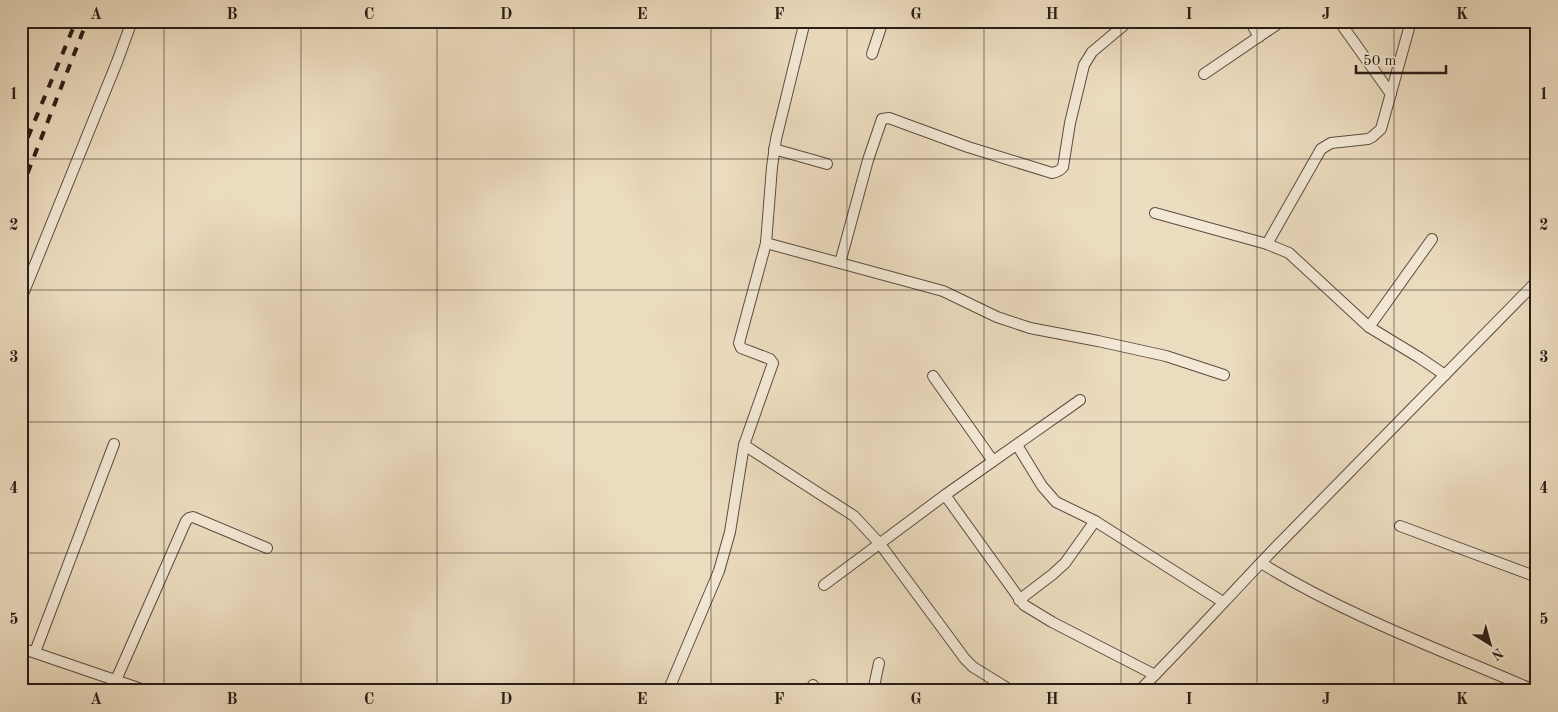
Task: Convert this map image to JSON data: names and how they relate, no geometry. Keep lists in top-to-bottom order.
{
  "scale_bar": "50 m",
  "north": "bottom right",
  "grid": {
    "columns": [
      "A",
      "B",
      "C",
      "D",
      "E",
      "F",
      "G",
      "H",
      "I",
      "J",
      "K"
    ],
    "rows": [
      "1",
      "2",
      "3",
      "4",
      "5"
    ]
  }
}
